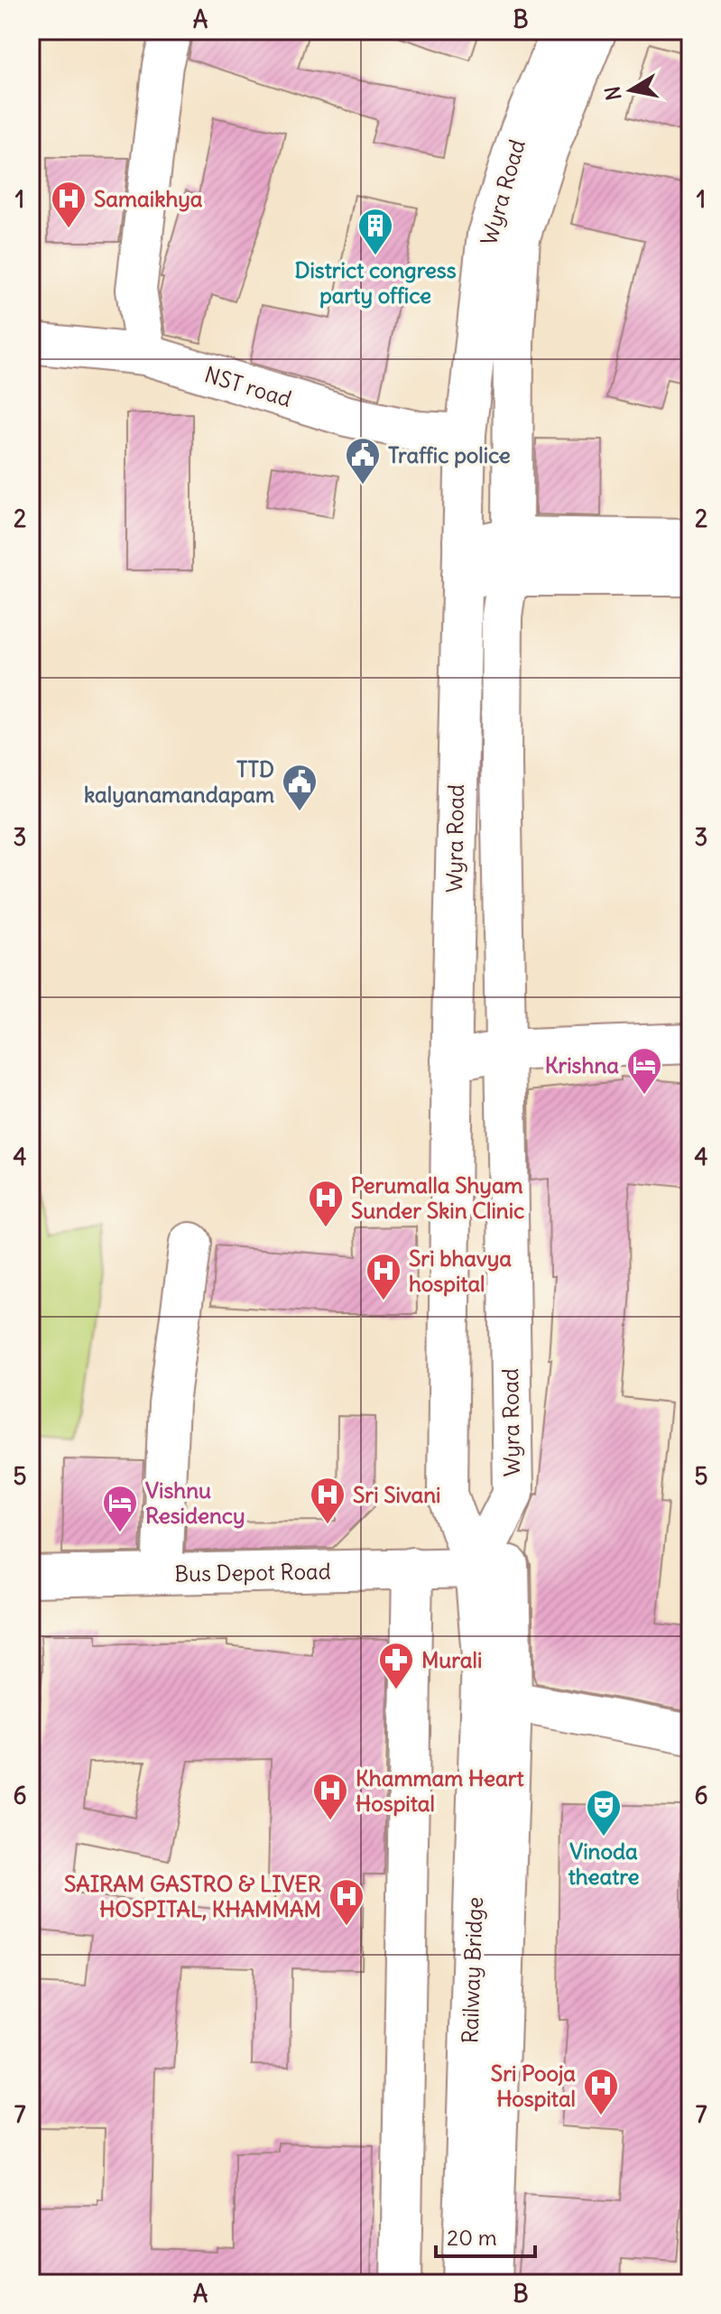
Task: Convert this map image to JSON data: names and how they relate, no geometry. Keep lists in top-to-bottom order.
{
  "streets": {
    "street": [
      "Wyra Road",
      "NST road",
      "Bus Depot Road",
      "Railway Bridge"
    ]
  },
  "crossings": [
    ["Wyra Road", "NST road"],
    ["Wyra Road", "Bus Depot Road"],
    ["Wyra Road", "Railway Bridge"],
    ["Bus Depot Road", "Railway Bridge"]
  ],
  "places": {
    "hospital": [
      "Samaikhya",
      "Perumalla Shyam Sunder Skin Clinic",
      "Sri bhavya hospital",
      "Sri Sivani",
      "Khammam Heart Hospital",
      "SAIRAM GASTRO & LIVER HOSPITAL, KHAMMAM",
      "Sri Pooja Hospital"
    ],
    "building": ["District congress party office"],
    "public building": ["Traffic police", "TTD kalyanamandapam"],
    "hotel": ["Krishna", "Vishnu Residency"],
    "pharmacy": ["Murali"],
    "theatre": ["Vinoda theatre"]
  },
  "scale_bar": "20 m",
  "north": "left",
  "grid": {
    "columns": ["A", "B"],
    "rows": [
      "1",
      "2",
      "3",
      "4",
      "5",
      "6",
      "7"
    ]
  }
}
